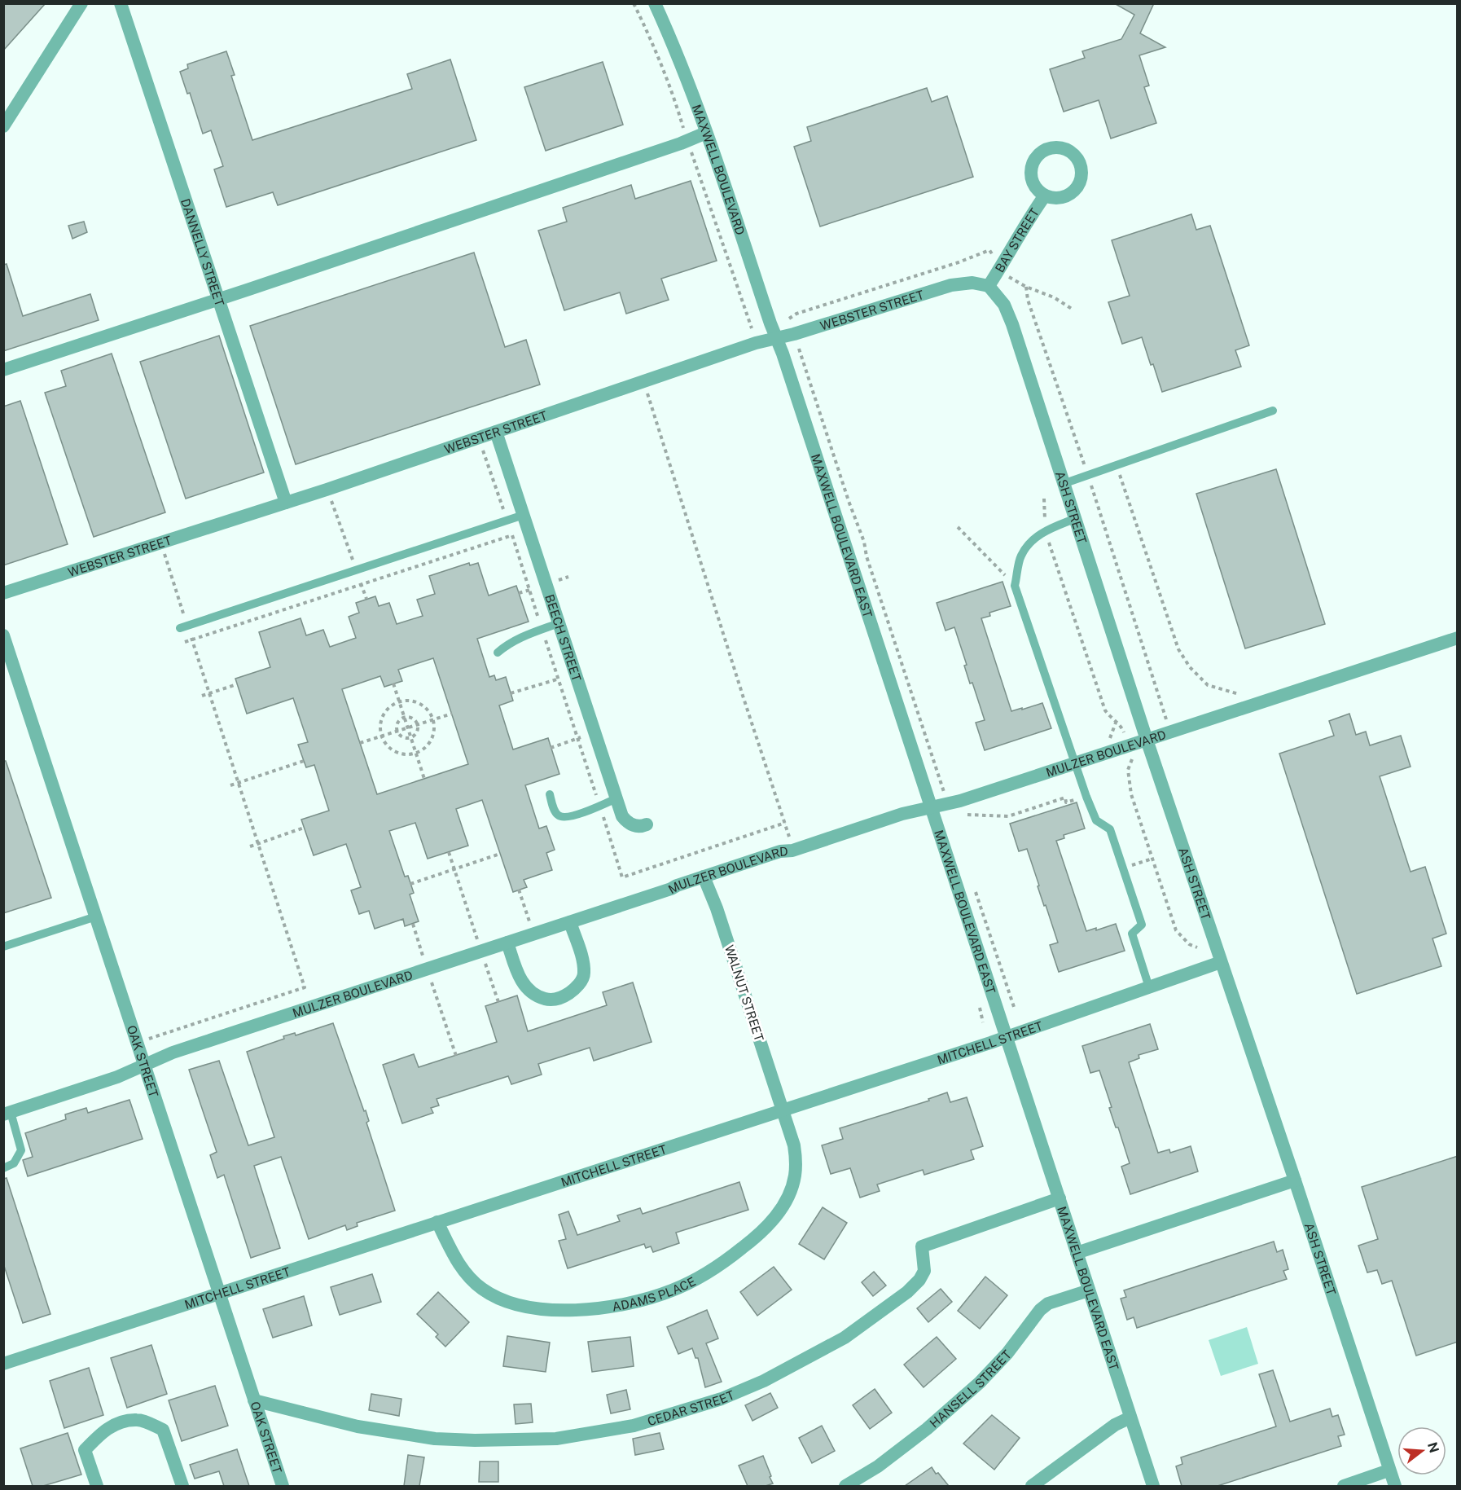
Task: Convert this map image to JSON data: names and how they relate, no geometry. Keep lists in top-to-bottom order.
{
  "streets": {
    "street": [
      "MAXWELL BOULEVARD",
      "BAY STREET",
      "DANNELLY STREET",
      "WEBSTER STREET",
      "ASH STREET",
      "MAXWELL BOULEVARD EAST",
      "BEECH STREET",
      "MULZER BOULEVARD",
      "WALNUT STREET",
      "MITCHELL STREET",
      "OAK STREET",
      "ADAMS PLACE",
      "HANSELL STREET",
      "CEDAR STREET"
    ]
  },
  "crossings": [
    ["MAXWELL BOULEVARD", "WEBSTER STREET"],
    ["MAXWELL BOULEVARD", "MAXWELL BOULEVARD EAST"],
    ["BAY STREET", "WEBSTER STREET"],
    ["BAY STREET", "ASH STREET"],
    ["DANNELLY STREET", "WEBSTER STREET"],
    ["WEBSTER STREET", "ASH STREET"],
    ["WEBSTER STREET", "MAXWELL BOULEVARD EAST"],
    ["WEBSTER STREET", "BEECH STREET"],
    ["ASH STREET", "MULZER BOULEVARD"],
    ["ASH STREET", "MITCHELL STREET"],
    ["MAXWELL BOULEVARD EAST", "MULZER BOULEVARD"],
    ["MAXWELL BOULEVARD EAST", "MITCHELL STREET"],
    ["MAXWELL BOULEVARD EAST", "HANSELL STREET"],
    ["MAXWELL BOULEVARD EAST", "CEDAR STREET"],
    ["MULZER BOULEVARD", "WALNUT STREET"],
    ["MULZER BOULEVARD", "OAK STREET"],
    ["WALNUT STREET", "MITCHELL STREET"],
    ["WALNUT STREET", "ADAMS PLACE"],
    ["MITCHELL STREET", "OAK STREET"],
    ["MITCHELL STREET", "ADAMS PLACE"],
    ["OAK STREET", "CEDAR STREET"]
  ],
  "north": "right"
}
